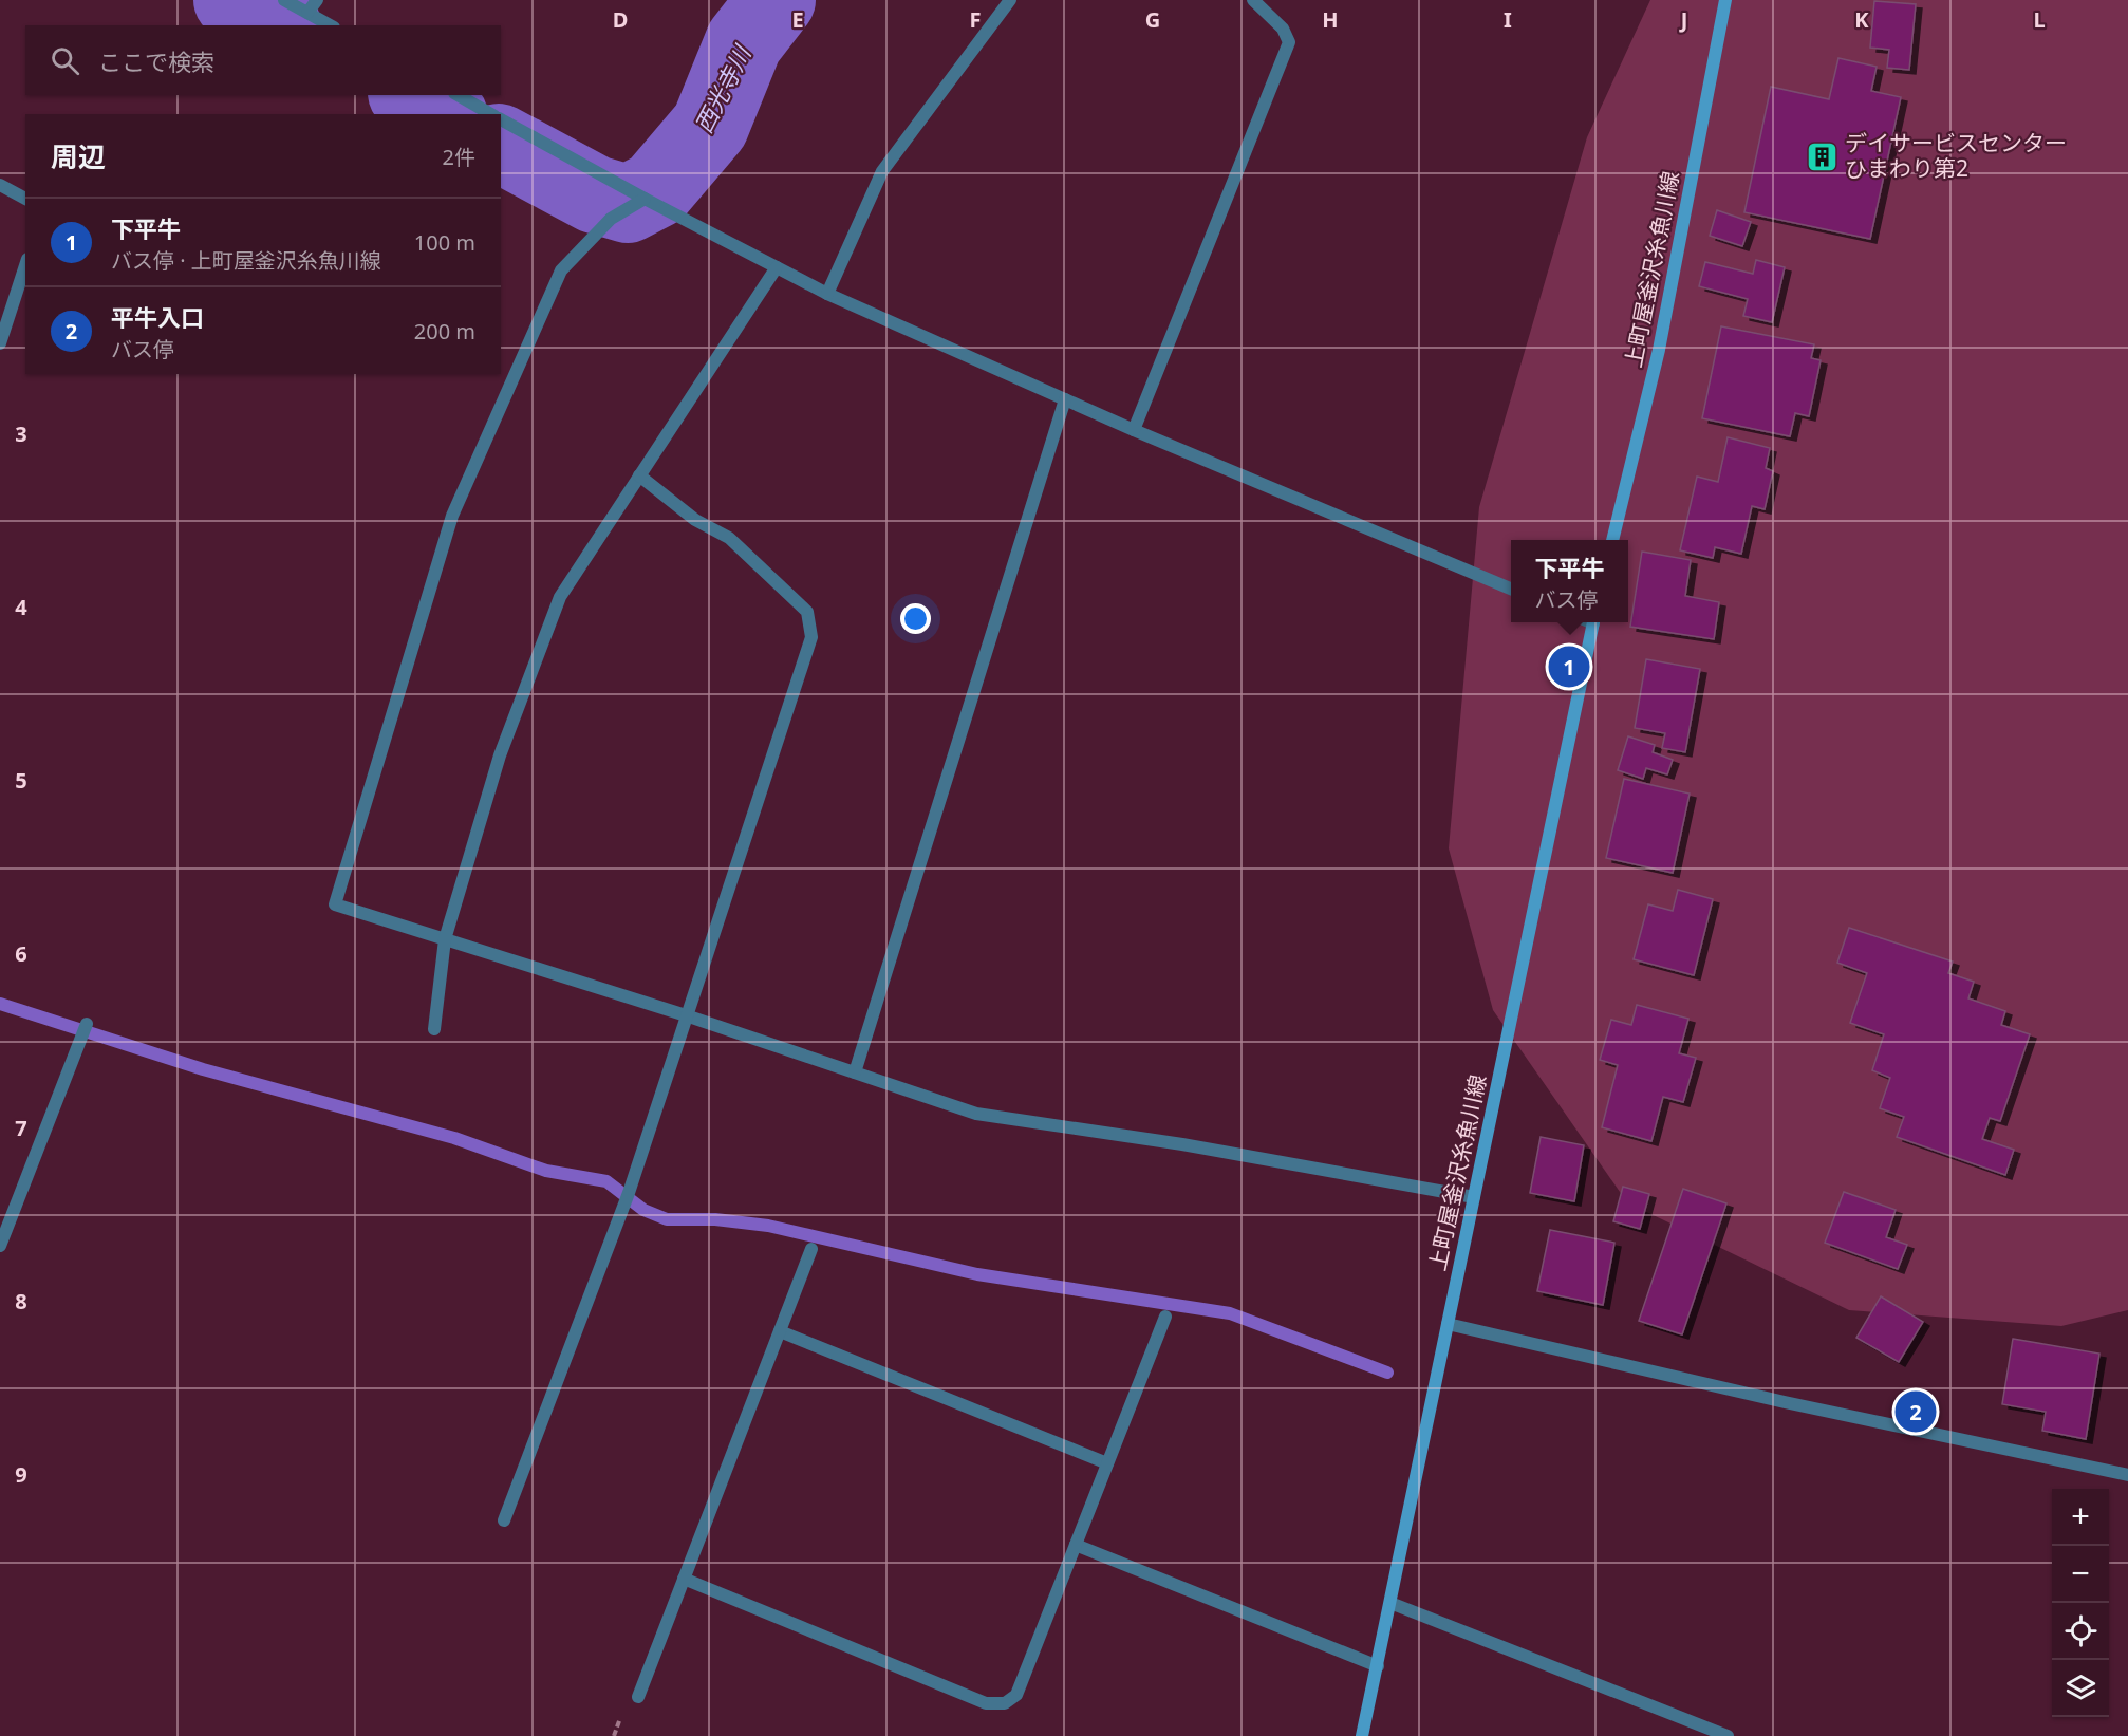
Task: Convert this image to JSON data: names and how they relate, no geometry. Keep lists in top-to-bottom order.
{
  "streets": {
    "main road": ["上町屋釜沢糸魚川線"]
  },
  "water": ["西光寺川"],
  "places": {
    "building": ["デイサービスセンター ひまわり第2"]
  },
  "page": {
    "search": "ここで検索",
    "heading": ["周辺", "2件"],
    "list": [
      {
        "mark": "1",
        "name": "下平牛",
        "note": "バス停 · 上町屋釜沢糸魚川線",
        "value": "100 m"
      },
      {
        "mark": "2",
        "name": "平牛入口",
        "note": "バス停",
        "value": "200 m"
      }
    ],
    "popup": ["下平牛", "バス停"],
    "pins": ["1", "2"],
    "map_buttons": ["+", "−"]
  },
  "grid": {
    "columns": [
      "D",
      "E",
      "F",
      "G",
      "H",
      "I",
      "J",
      "K",
      "L"
    ],
    "rows": [
      "3",
      "4",
      "5",
      "6",
      "7",
      "8",
      "9"
    ]
  }
}
